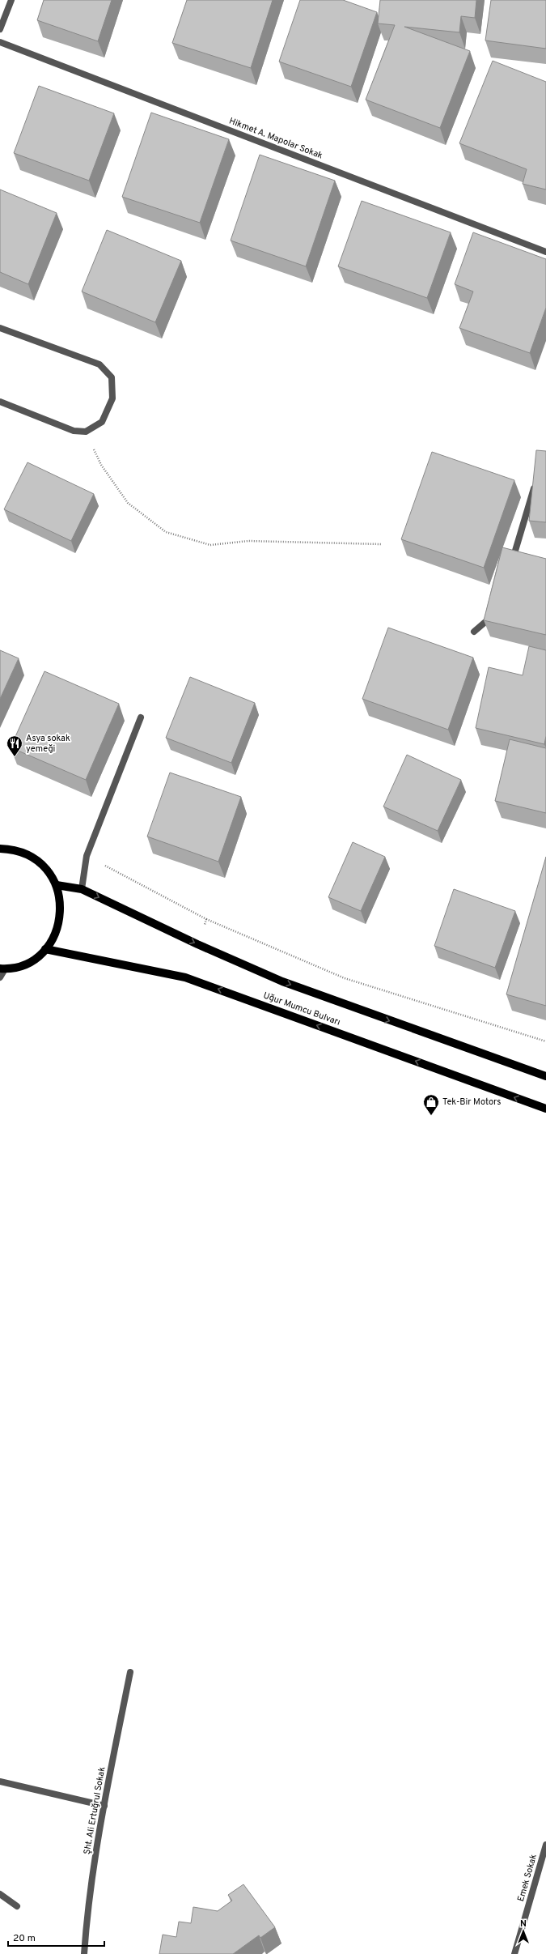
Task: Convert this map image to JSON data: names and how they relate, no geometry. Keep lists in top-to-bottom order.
{
  "streets": {
    "main road": ["Uğur Mumcu Bulvarı"],
    "street": ["Hikmet A. Mapolar Sokak", "Şht. Ali Ertuğrul Sokak", "Emek Sokak"]
  },
  "places": {
    "restaurant": ["Asya sokak yemeği"],
    "shop": ["Tek-Bir Motors"]
  },
  "scale_bar": "20 m",
  "north": "top"
}
